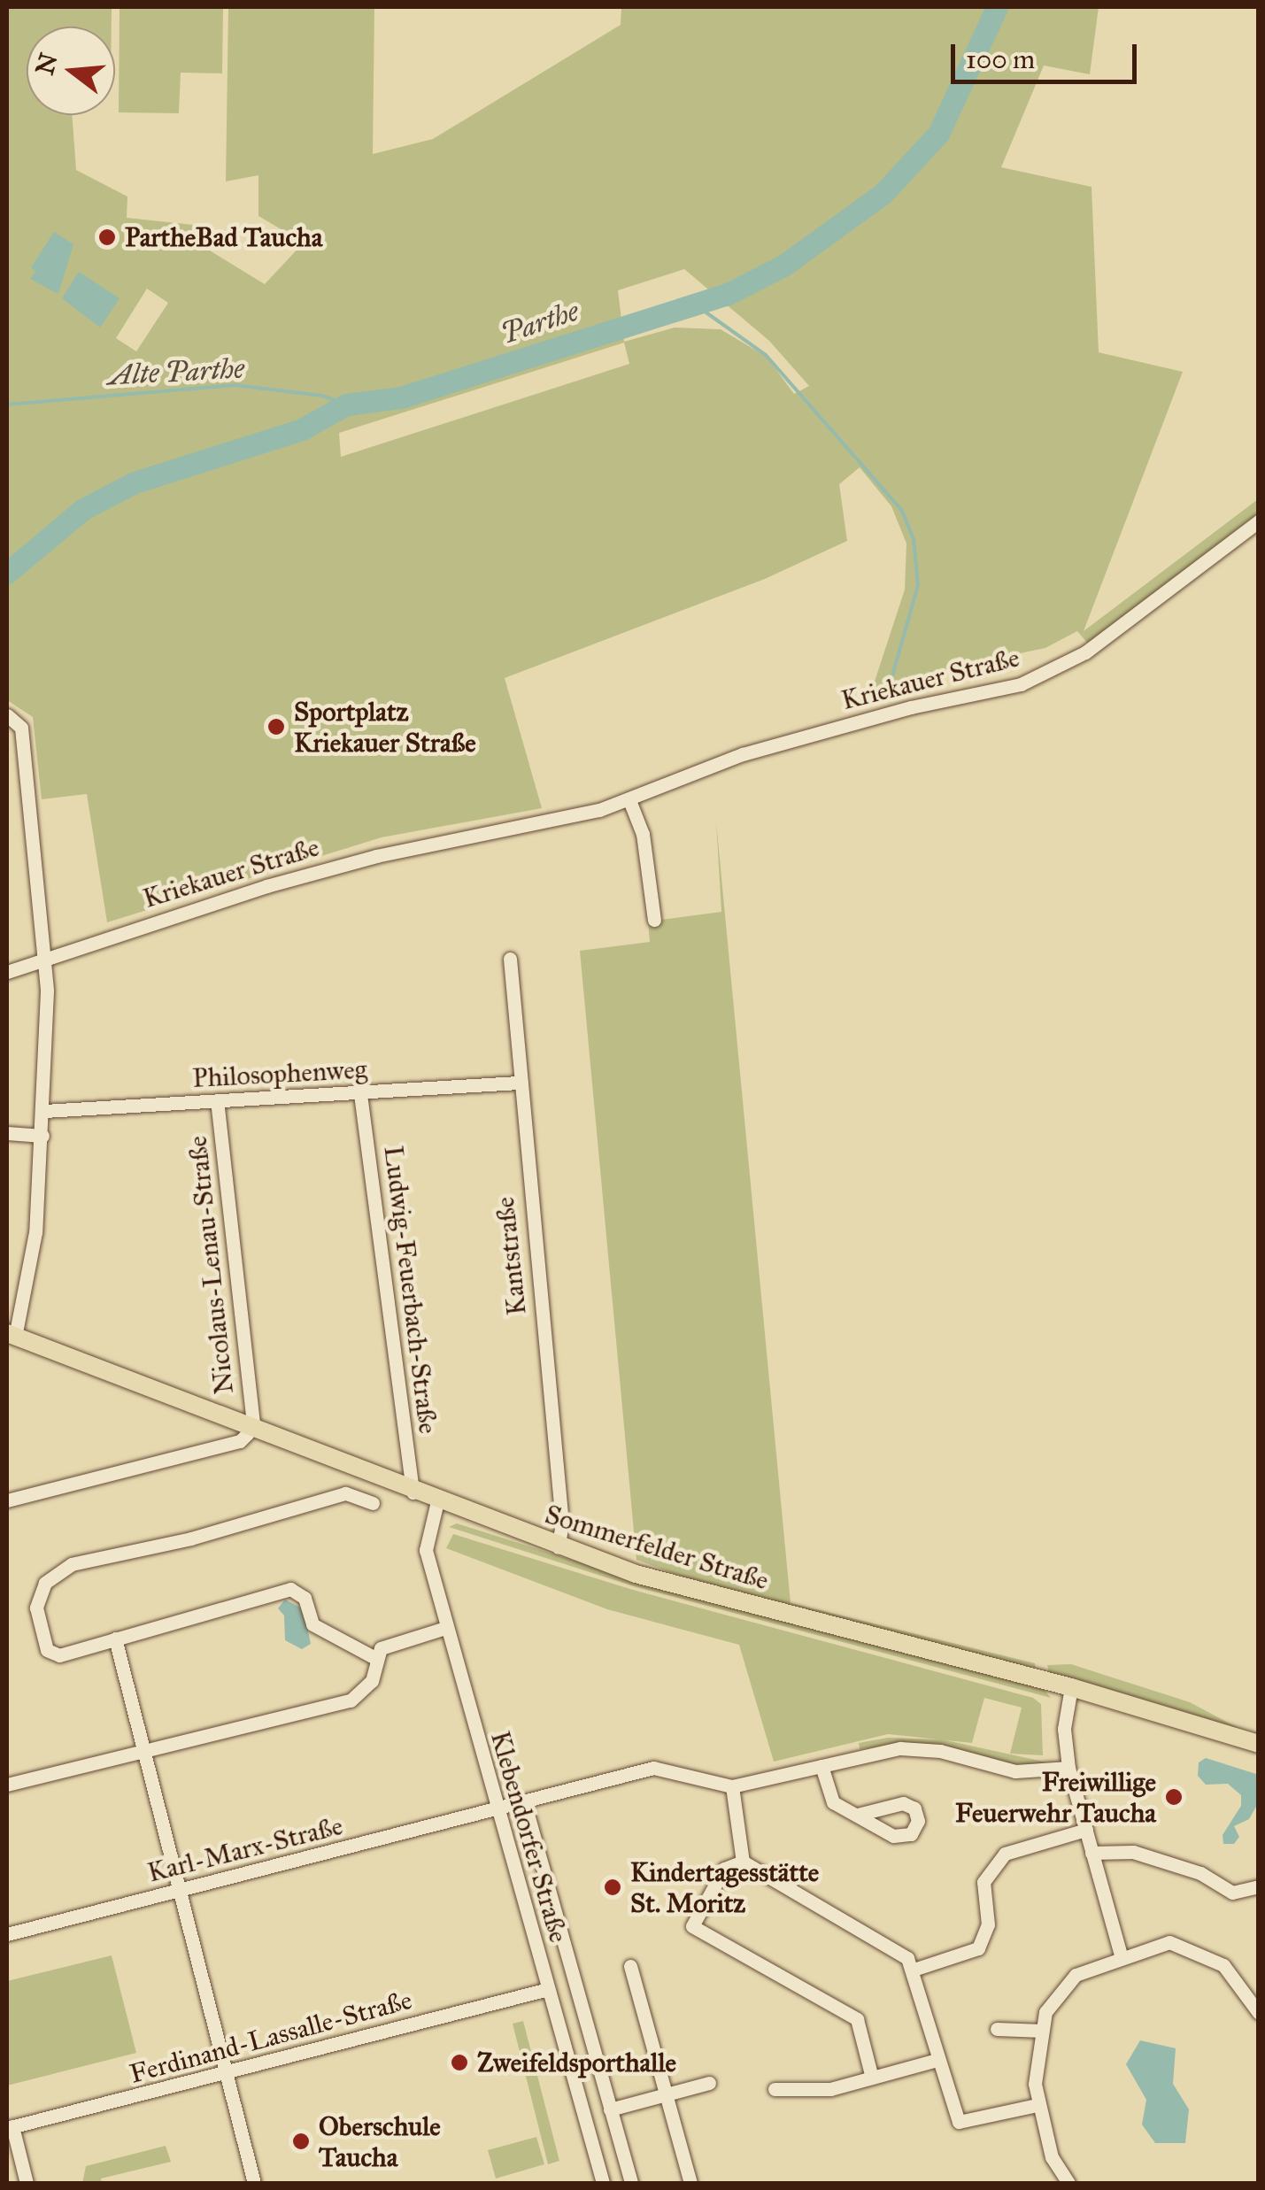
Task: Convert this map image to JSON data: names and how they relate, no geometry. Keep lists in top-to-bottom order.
{
  "streets": {
    "main road": ["Sommerfelder Straße"],
    "street": [
      "Kriekauer Straße",
      "Philosophenweg",
      "Kantstraße",
      "Nicolaus-Lenau-Straße",
      "Ludwig-Feuerbach-Straße",
      "Klebendorfer Straße",
      "Karl-Marx-Straße",
      "Ferdinand-Lassalle-Straße"
    ]
  },
  "crossings": [
    ["Philosophenweg", "Kantstraße"],
    ["Philosophenweg", "Nicolaus-Lenau-Straße"],
    ["Philosophenweg", "Ludwig-Feuerbach-Straße"],
    ["Kantstraße", "Sommerfelder Straße"],
    ["Nicolaus-Lenau-Straße", "Sommerfelder Straße"],
    ["Ludwig-Feuerbach-Straße", "Sommerfelder Straße"],
    ["Sommerfelder Straße", "Klebendorfer Straße"],
    ["Klebendorfer Straße", "Karl-Marx-Straße"],
    ["Klebendorfer Straße", "Ferdinand-Lassalle-Straße"]
  ],
  "water": ["Parthe", "Alte Parthe"],
  "places": [
    "PartheBad Taucha",
    "Sportplatz Kriekauer Straße",
    "Freiwillige Feuerwehr Taucha",
    "Kindertagesstätte St. Moritz",
    "Zweifeldsporthalle",
    "Oberschule Taucha"
  ],
  "scale_bar": "100 m",
  "north": "left"
}
